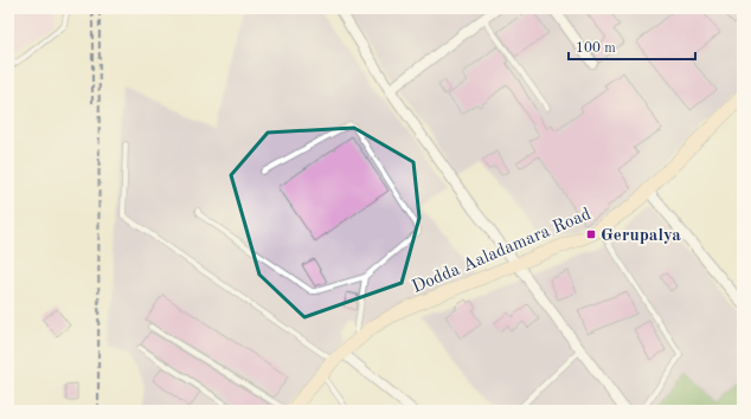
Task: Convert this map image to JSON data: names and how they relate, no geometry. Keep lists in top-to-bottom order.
{
  "streets": {
    "main road": ["Dodda Aaladamara Road"]
  },
  "places": {
    "transit": ["Gerupalya"]
  },
  "scale_bar": "100 m"
}
